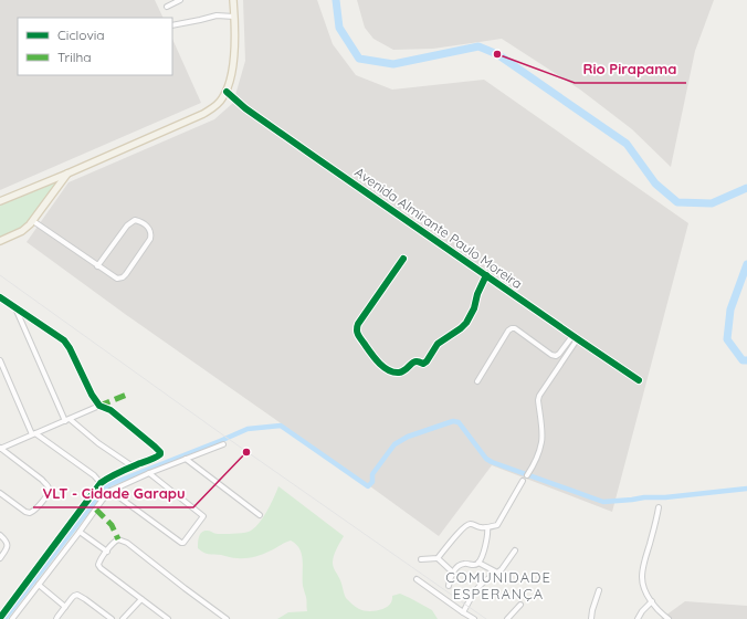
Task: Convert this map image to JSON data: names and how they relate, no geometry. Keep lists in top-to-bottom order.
{
  "streets": {
    "street": ["Avenida Almirante Paulo Moreira"]
  },
  "districts": ["COMUNIDADE ESPERANÇA"],
  "places": ["Rio Pirapama", "VLT - Cidade Garapu"],
  "legend": ["Ciclovia", "Trilha"]
}
